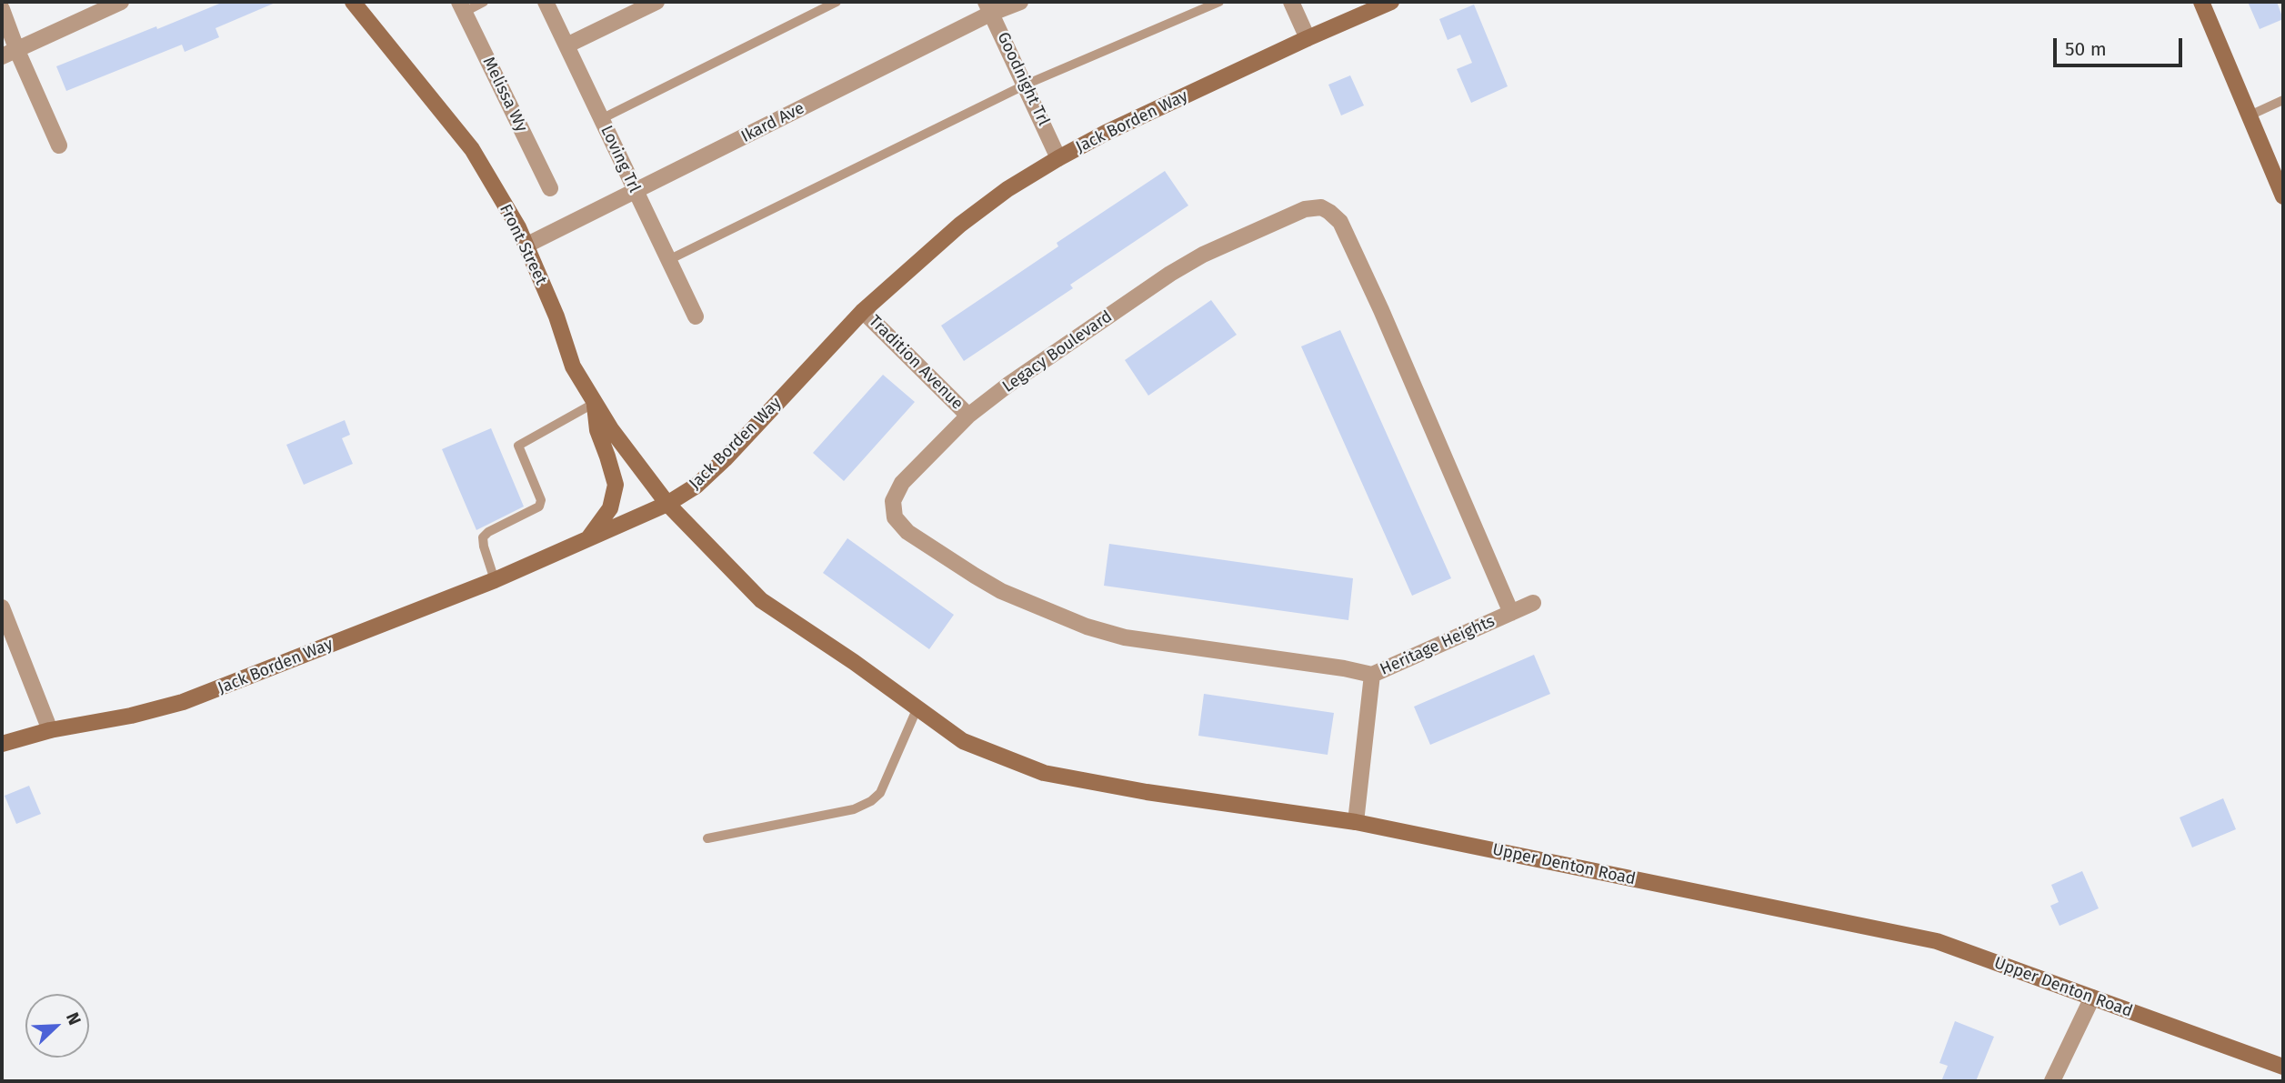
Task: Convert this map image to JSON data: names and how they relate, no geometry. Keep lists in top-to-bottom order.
{
  "streets": {
    "street": [
      "Goodnight Trl",
      "Melissa Wy",
      "Jack Borden Way",
      "Ikard Ave",
      "Loving Trl",
      "Front Street",
      "Legacy Boulevard",
      "Tradition Avenue",
      "Heritage Heights",
      "Upper Denton Road"
    ]
  },
  "crossings": [
    ["Goodnight Trl", "Jack Borden Way"],
    ["Goodnight Trl", "Ikard Ave"],
    ["Jack Borden Way", "Front Street"],
    ["Jack Borden Way", "Tradition Avenue"],
    ["Ikard Ave", "Loving Trl"],
    ["Ikard Ave", "Front Street"],
    ["Front Street", "Upper Denton Road"],
    ["Legacy Boulevard", "Tradition Avenue"],
    ["Legacy Boulevard", "Heritage Heights"],
    ["Heritage Heights", "Upper Denton Road"]
  ],
  "scale_bar": "50 m",
  "north": "top right"
}
